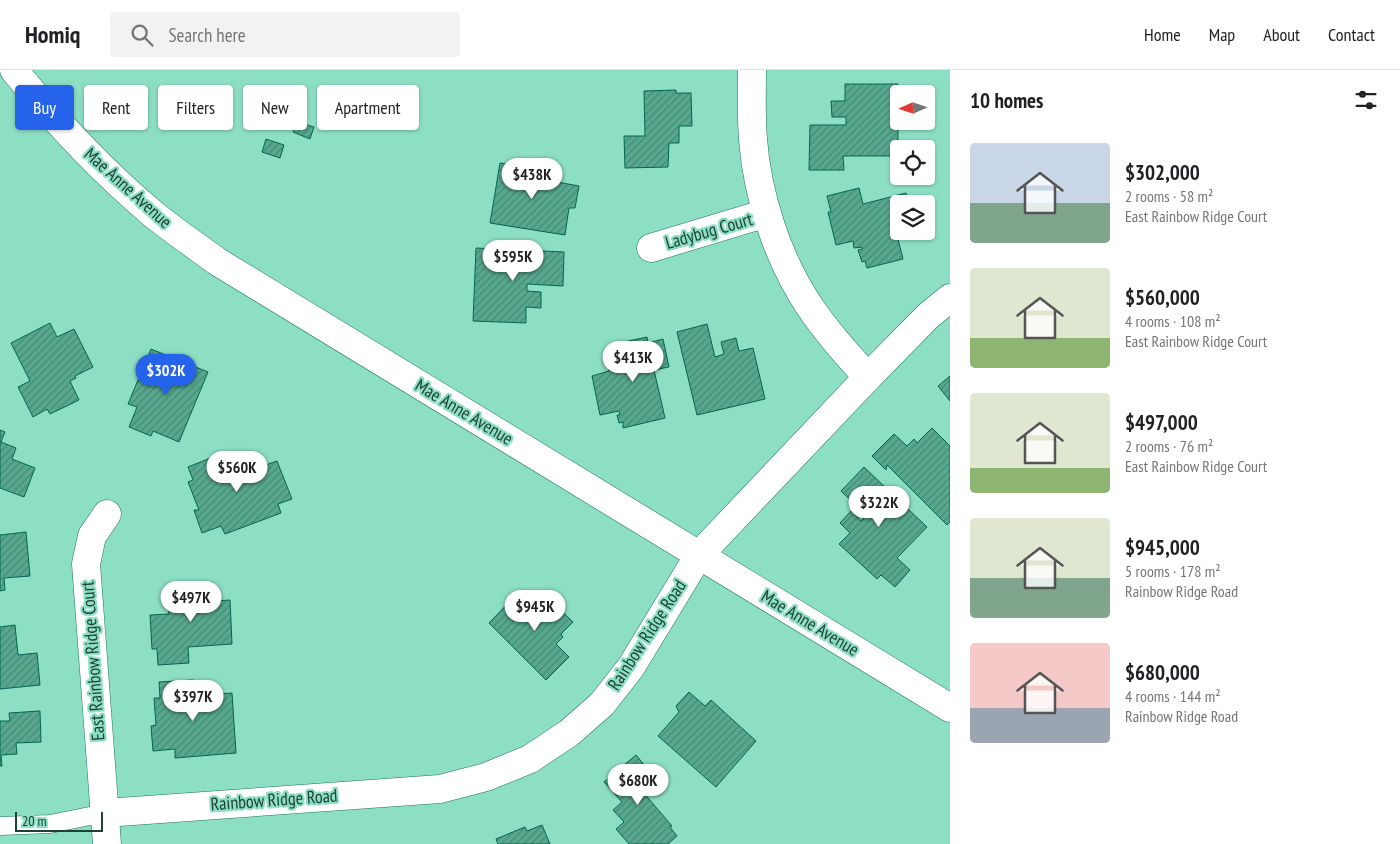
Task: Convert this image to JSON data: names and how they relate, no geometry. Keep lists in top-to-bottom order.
{
  "streets": {
    "street": [
      "Mae Anne Avenue",
      "Ladybug Court",
      "Rainbow Ridge Road",
      "East Rainbow Ridge Court"
    ]
  },
  "crossings": [
    ["Mae Anne Avenue", "Rainbow Ridge Road"],
    ["Rainbow Ridge Road", "East Rainbow Ridge Court"]
  ],
  "scale_bar": "20 m",
  "north": "left",
  "page": {
    "header": "Homiq",
    "search": "Search here",
    "nav": [
      "Home",
      "Map",
      "About",
      "Contact"
    ],
    "heading": "10 homes",
    "chip": [
      "Buy",
      "Rent",
      "Filters",
      "New",
      "Apartment"
    ],
    "list": [
      {
        "name": "$302,000",
        "note": "2 rooms · 58 m² · East Rainbow Ridge Court"
      },
      {
        "name": "$560,000",
        "note": "4 rooms · 108 m² · East Rainbow Ridge Court"
      },
      {
        "name": "$497,000",
        "note": "2 rooms · 76 m² · East Rainbow Ridge Court"
      },
      {
        "name": "$945,000",
        "note": "5 rooms · 178 m² · Rainbow Ridge Road"
      },
      {
        "name": "$680,000",
        "note": "4 rooms · 144 m² · Rainbow Ridge Road"
      }
    ],
    "price": [
      "$438K",
      "$595K",
      "$413K",
      "$302K",
      "$560K",
      "$322K",
      "$497K",
      "$945K",
      "$397K",
      "$680K"
    ],
    "scale": "20 m"
  }
}
